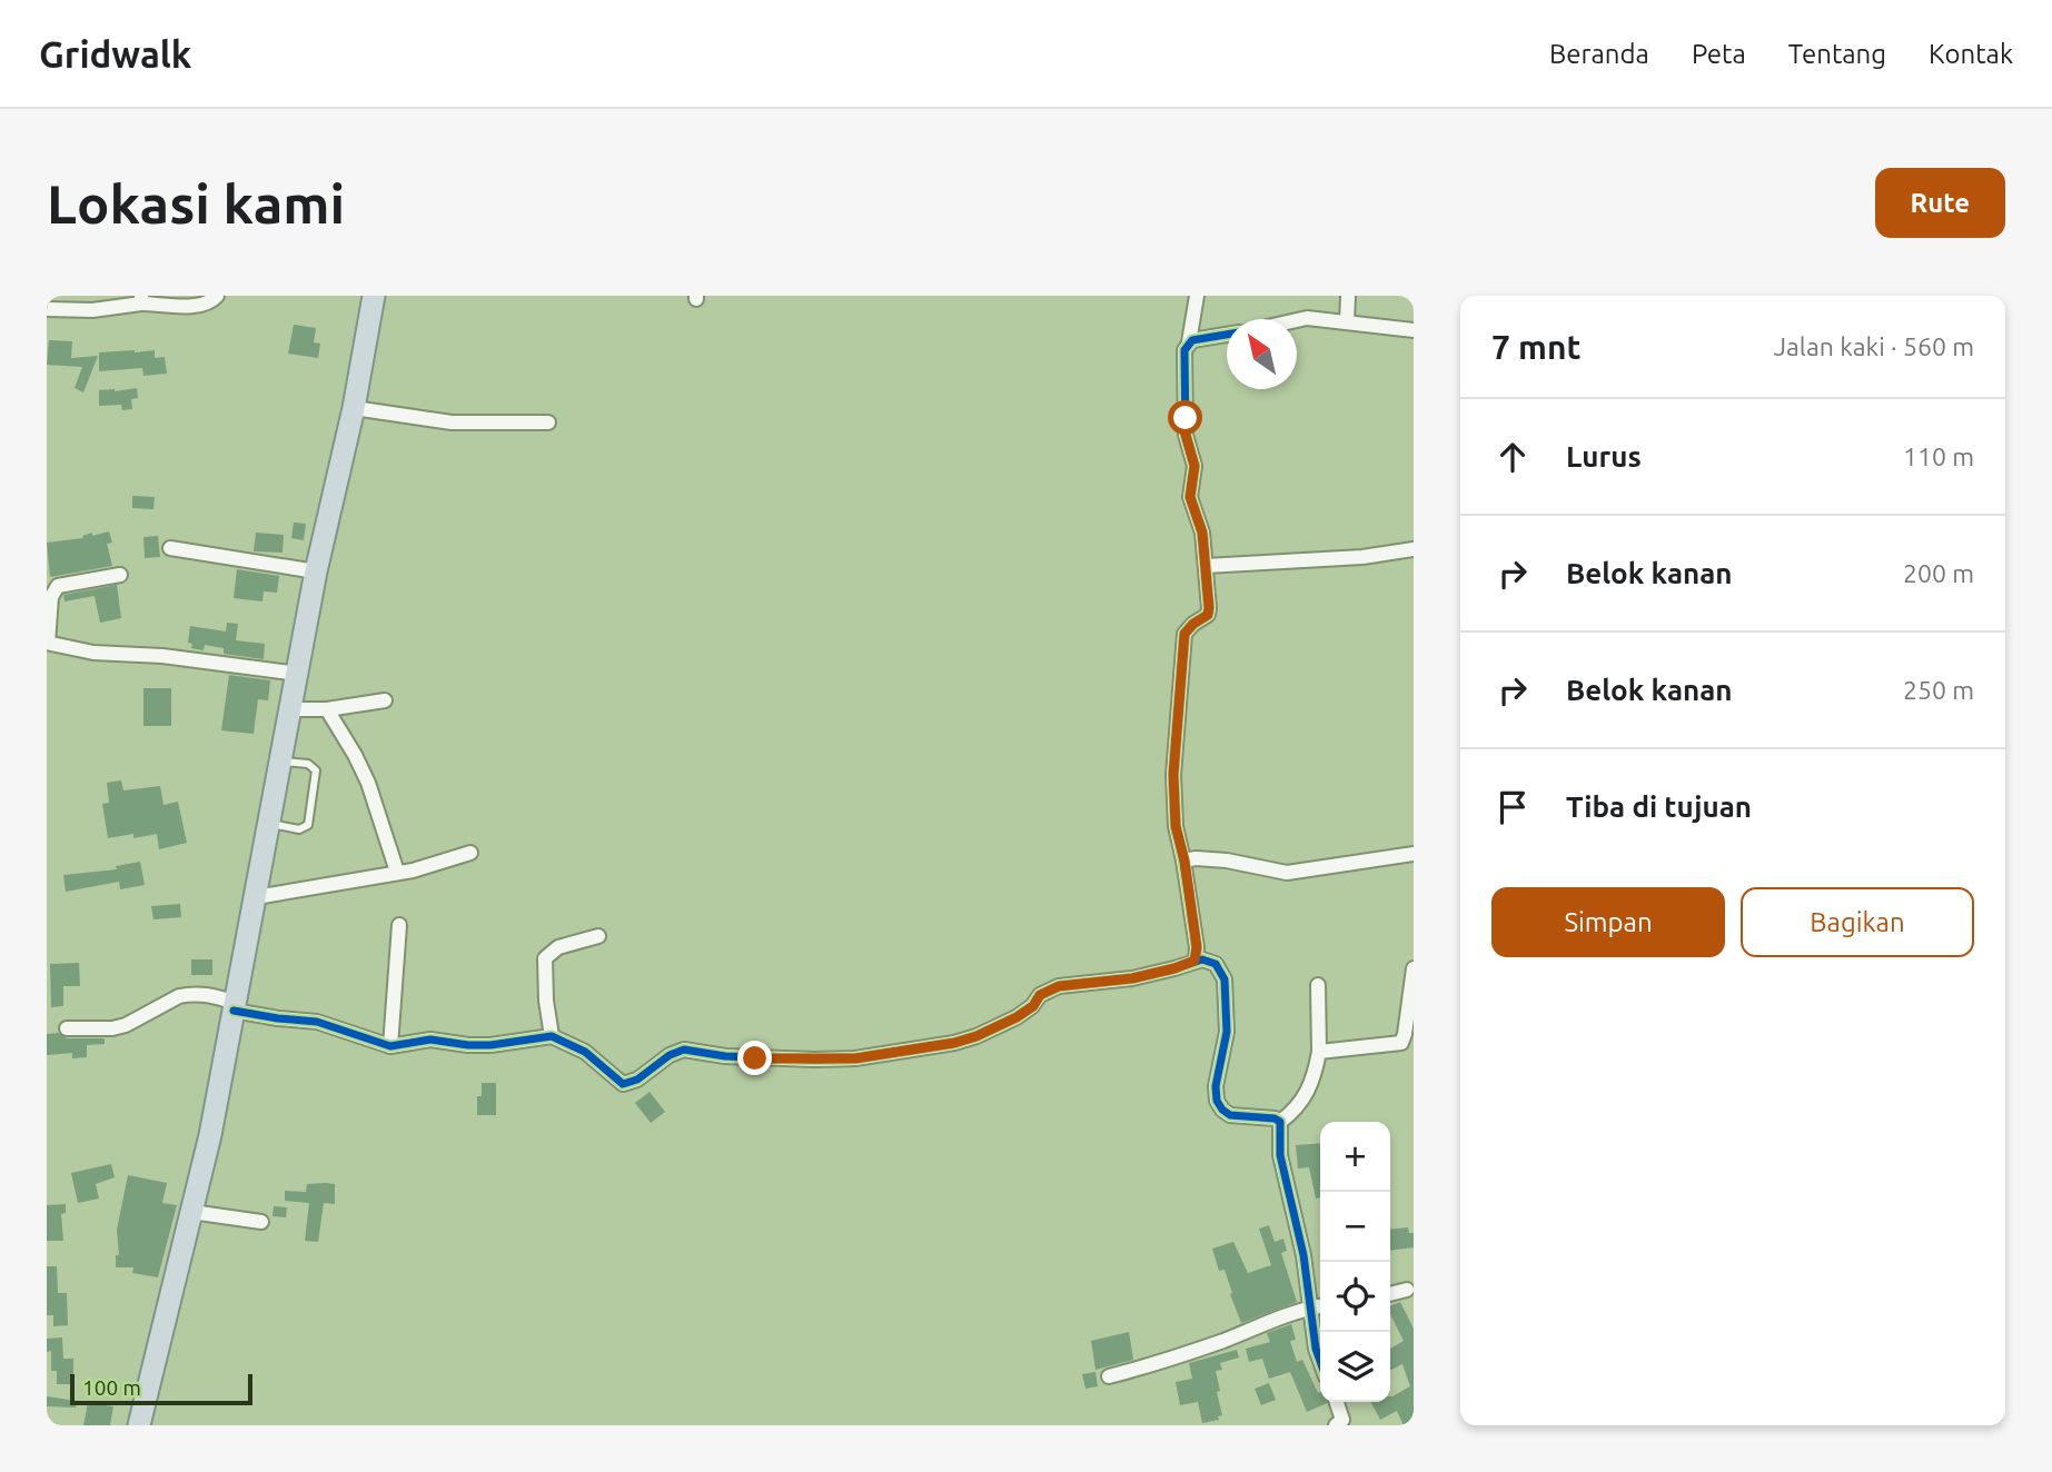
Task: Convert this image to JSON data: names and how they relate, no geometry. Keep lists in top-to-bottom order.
{
  "scale_bar": "100 m",
  "north": "top left",
  "page": {
    "header": "Gridwalk",
    "nav": [
      "Beranda",
      "Peta",
      "Tentang",
      "Kontak"
    ],
    "buttons": [
      "Rute",
      ["Simpan", "Bagikan"]
    ],
    "title": "Lokasi kami",
    "heading": ["7 mnt", "Jalan kaki · 560 m"],
    "list": [
      ["Lurus", "110 m"],
      ["Belok kanan", "200 m"],
      ["Belok kanan", "250 m"],
      "Tiba di tujuan"
    ],
    "map_buttons": ["+", "−"],
    "scale": "100 m"
  }
}
